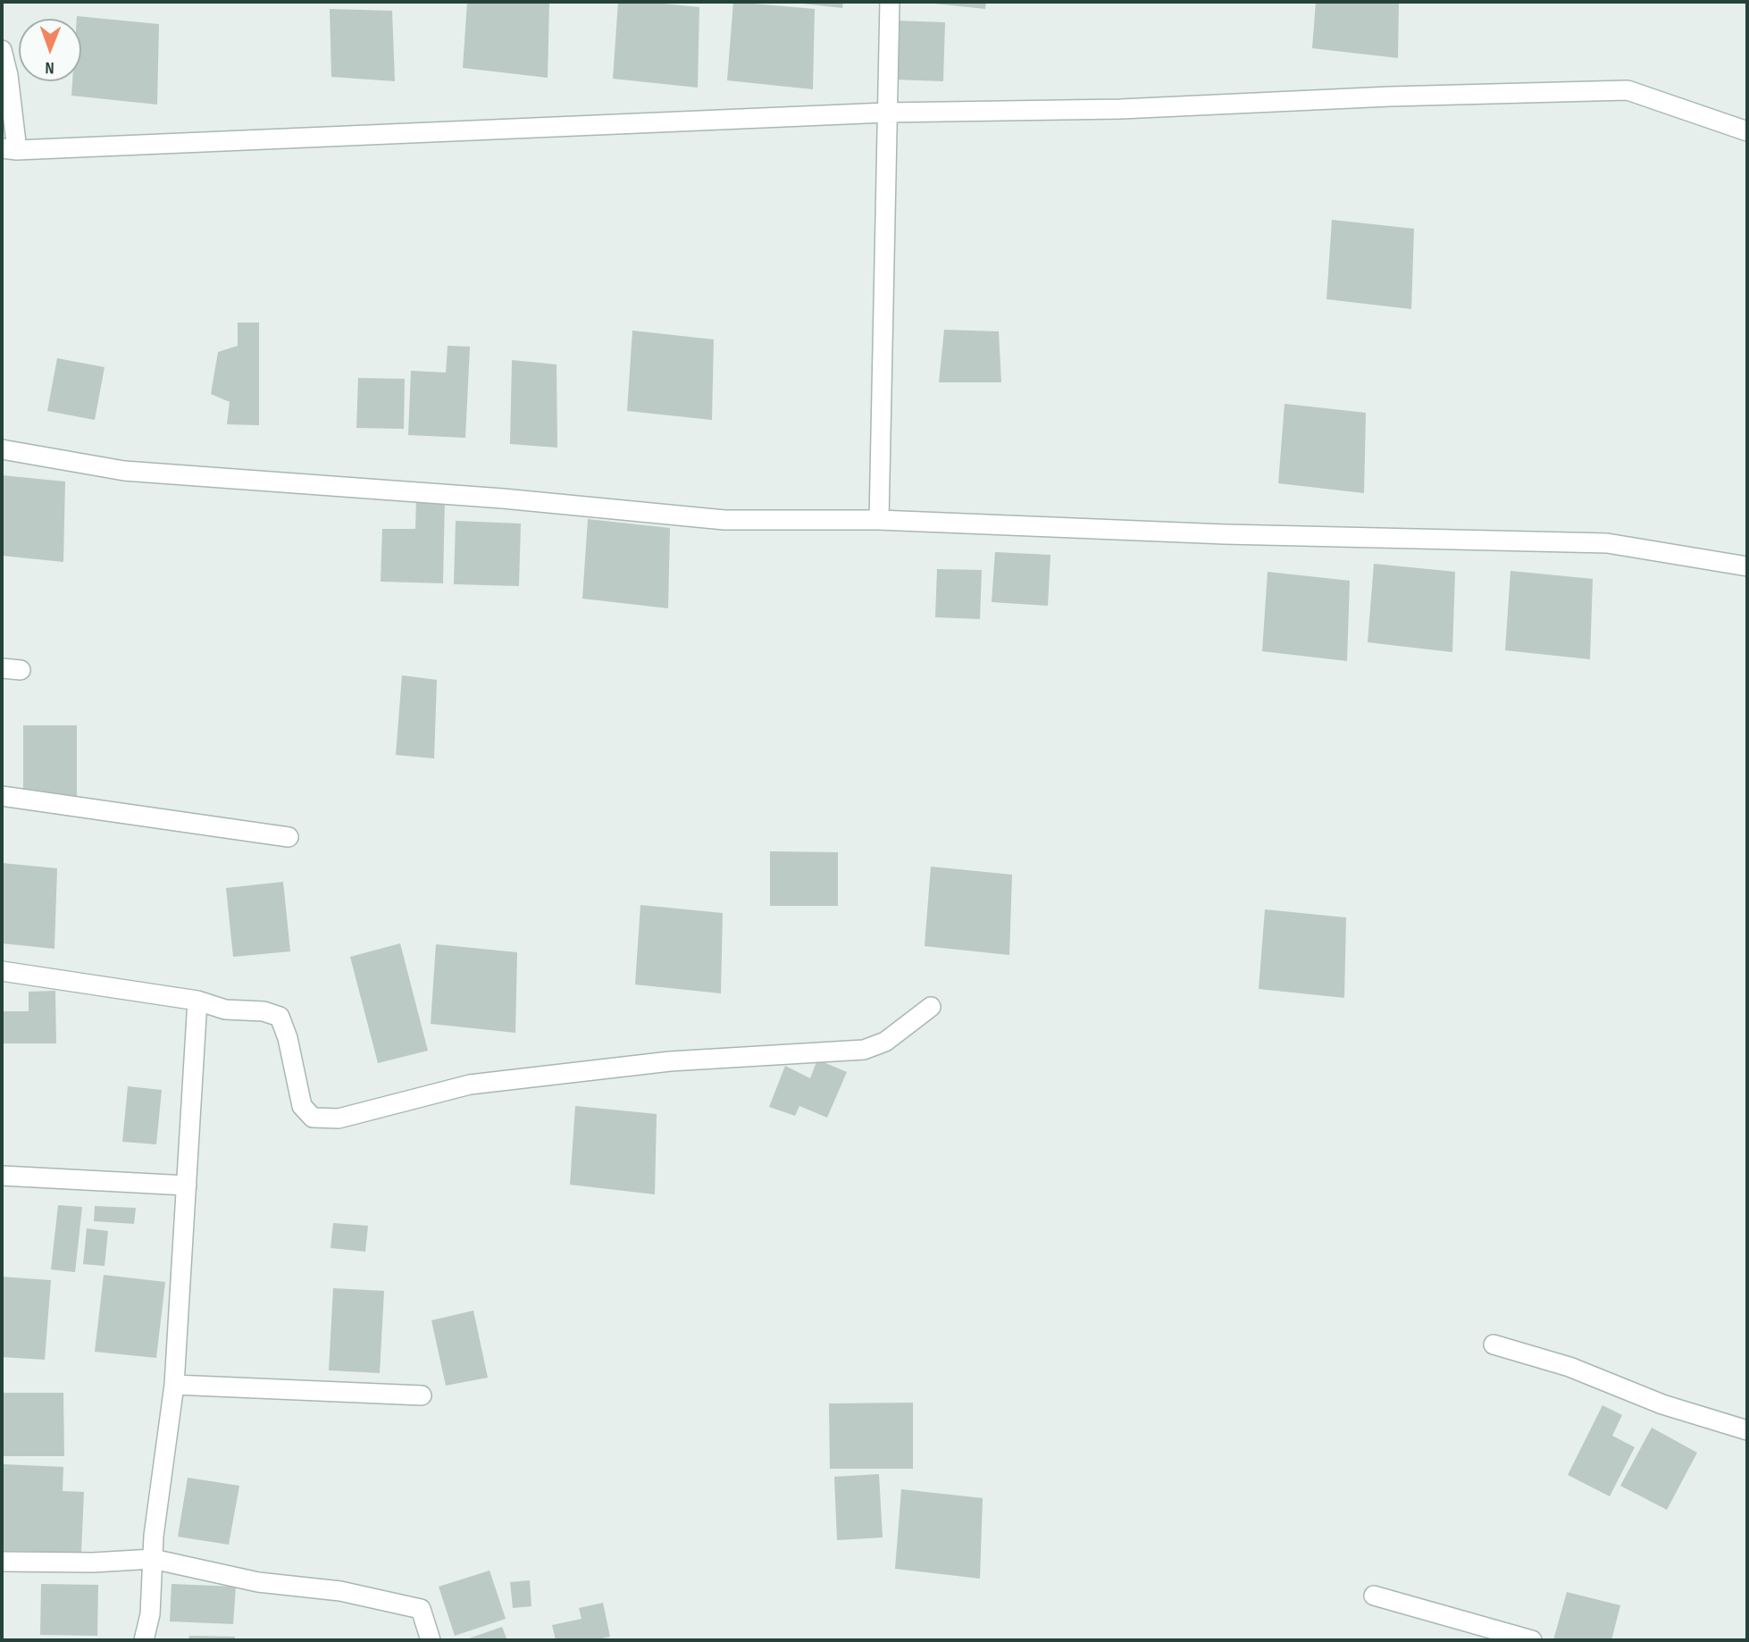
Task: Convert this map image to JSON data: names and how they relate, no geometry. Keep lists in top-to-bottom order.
{
  "north": "bottom"
}
